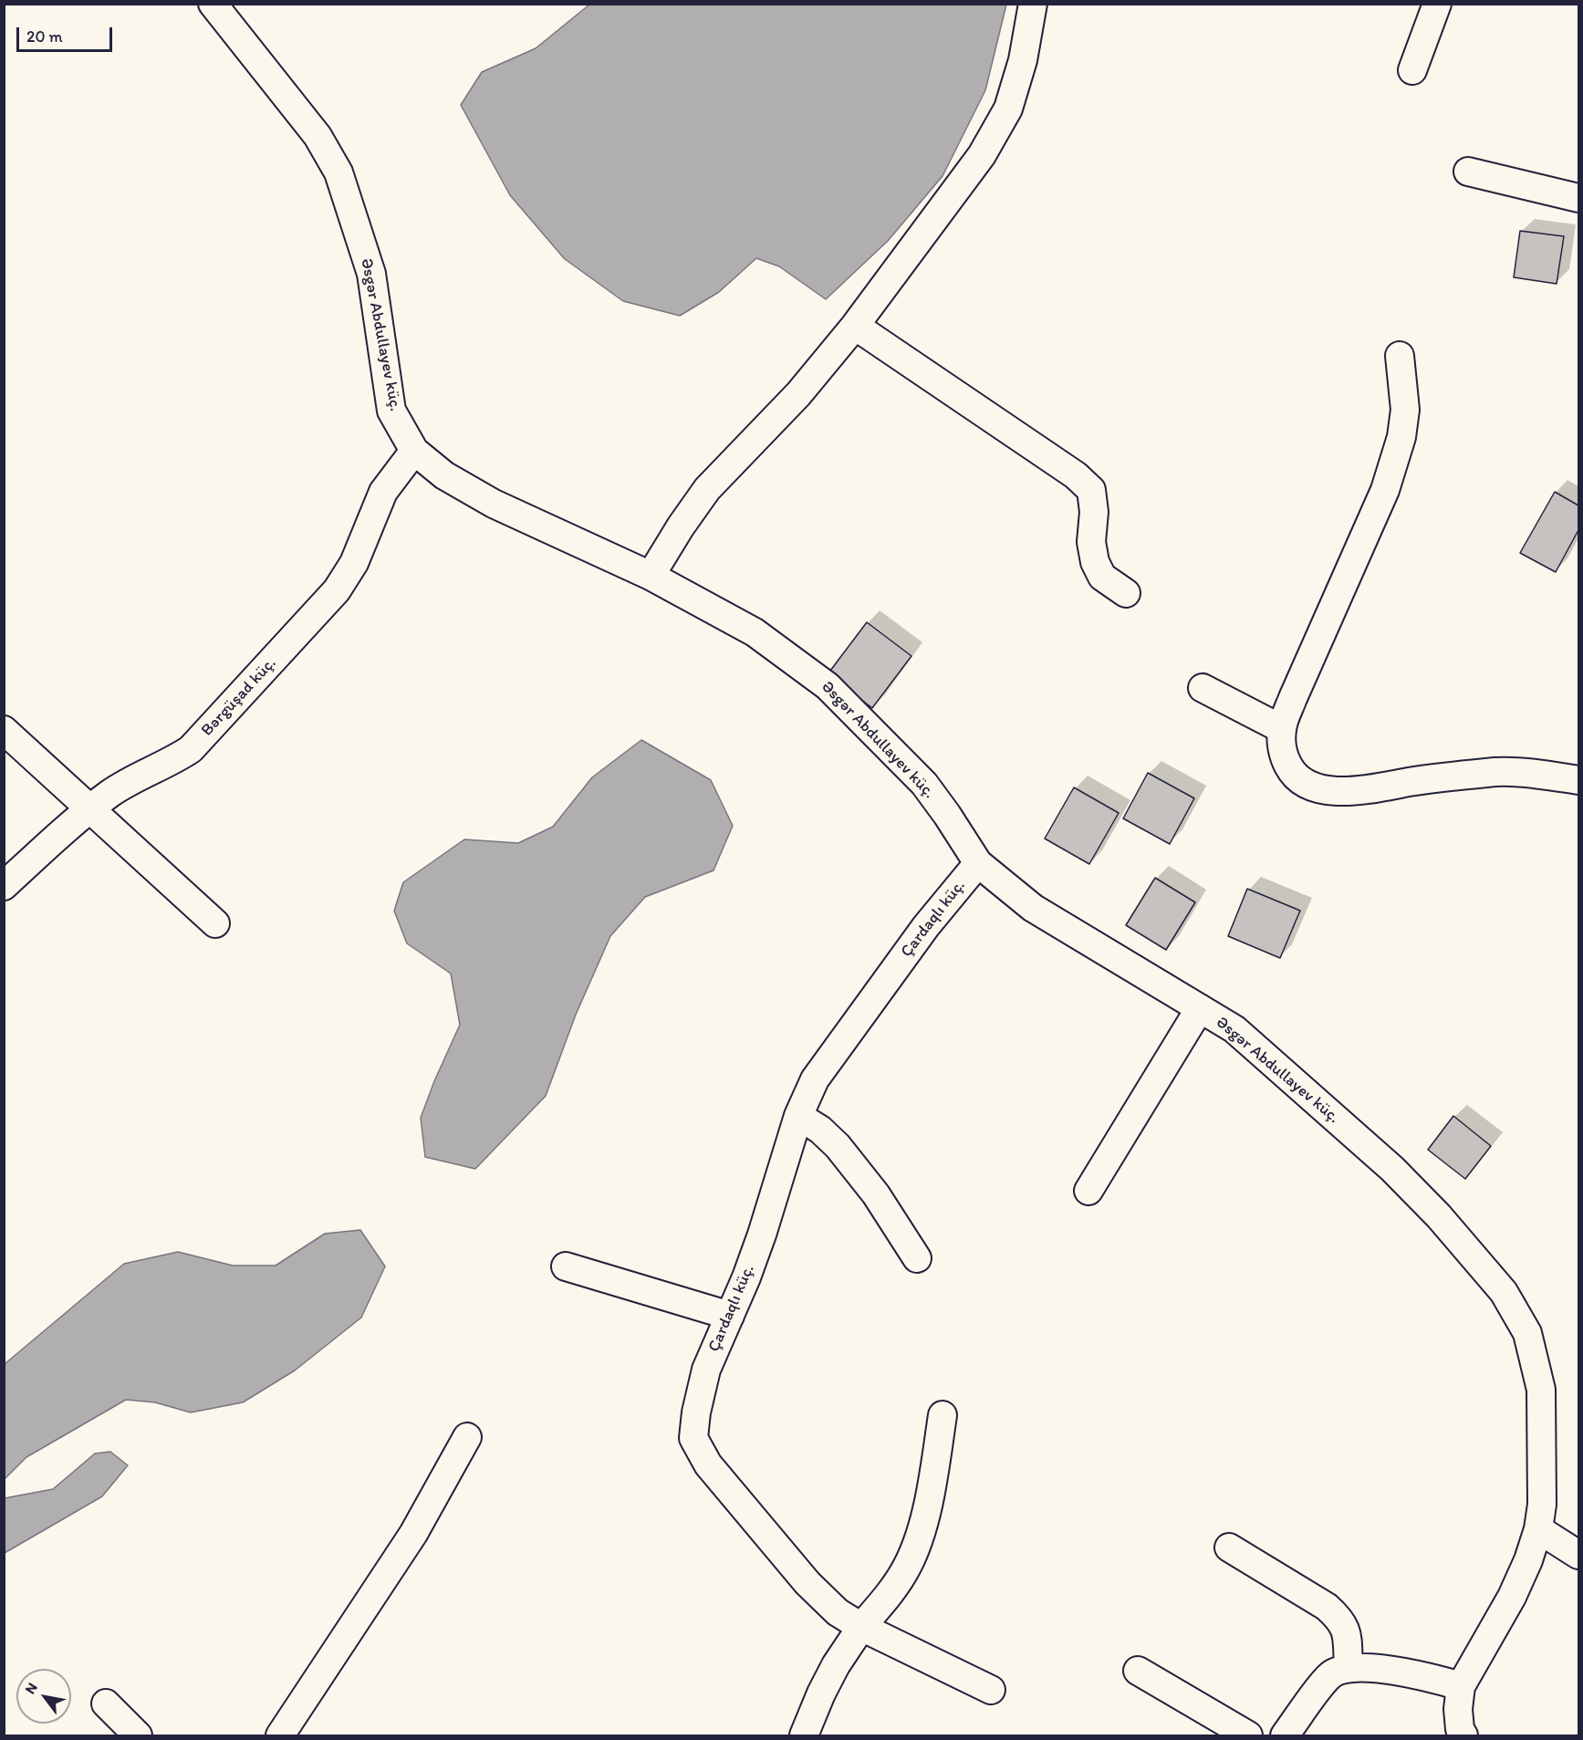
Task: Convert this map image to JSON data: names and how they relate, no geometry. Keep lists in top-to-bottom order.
{
  "streets": {
    "street": ["Əsgər Abdullayev küç.", "Bərgüşad küç.", "Çardaqlı küç."]
  },
  "crossings": [
    ["Əsgər Abdullayev küç.", "Bərgüşad küç."],
    ["Əsgər Abdullayev küç.", "Çardaqlı küç."]
  ],
  "scale_bar": "20 m",
  "north": "top left"
}
